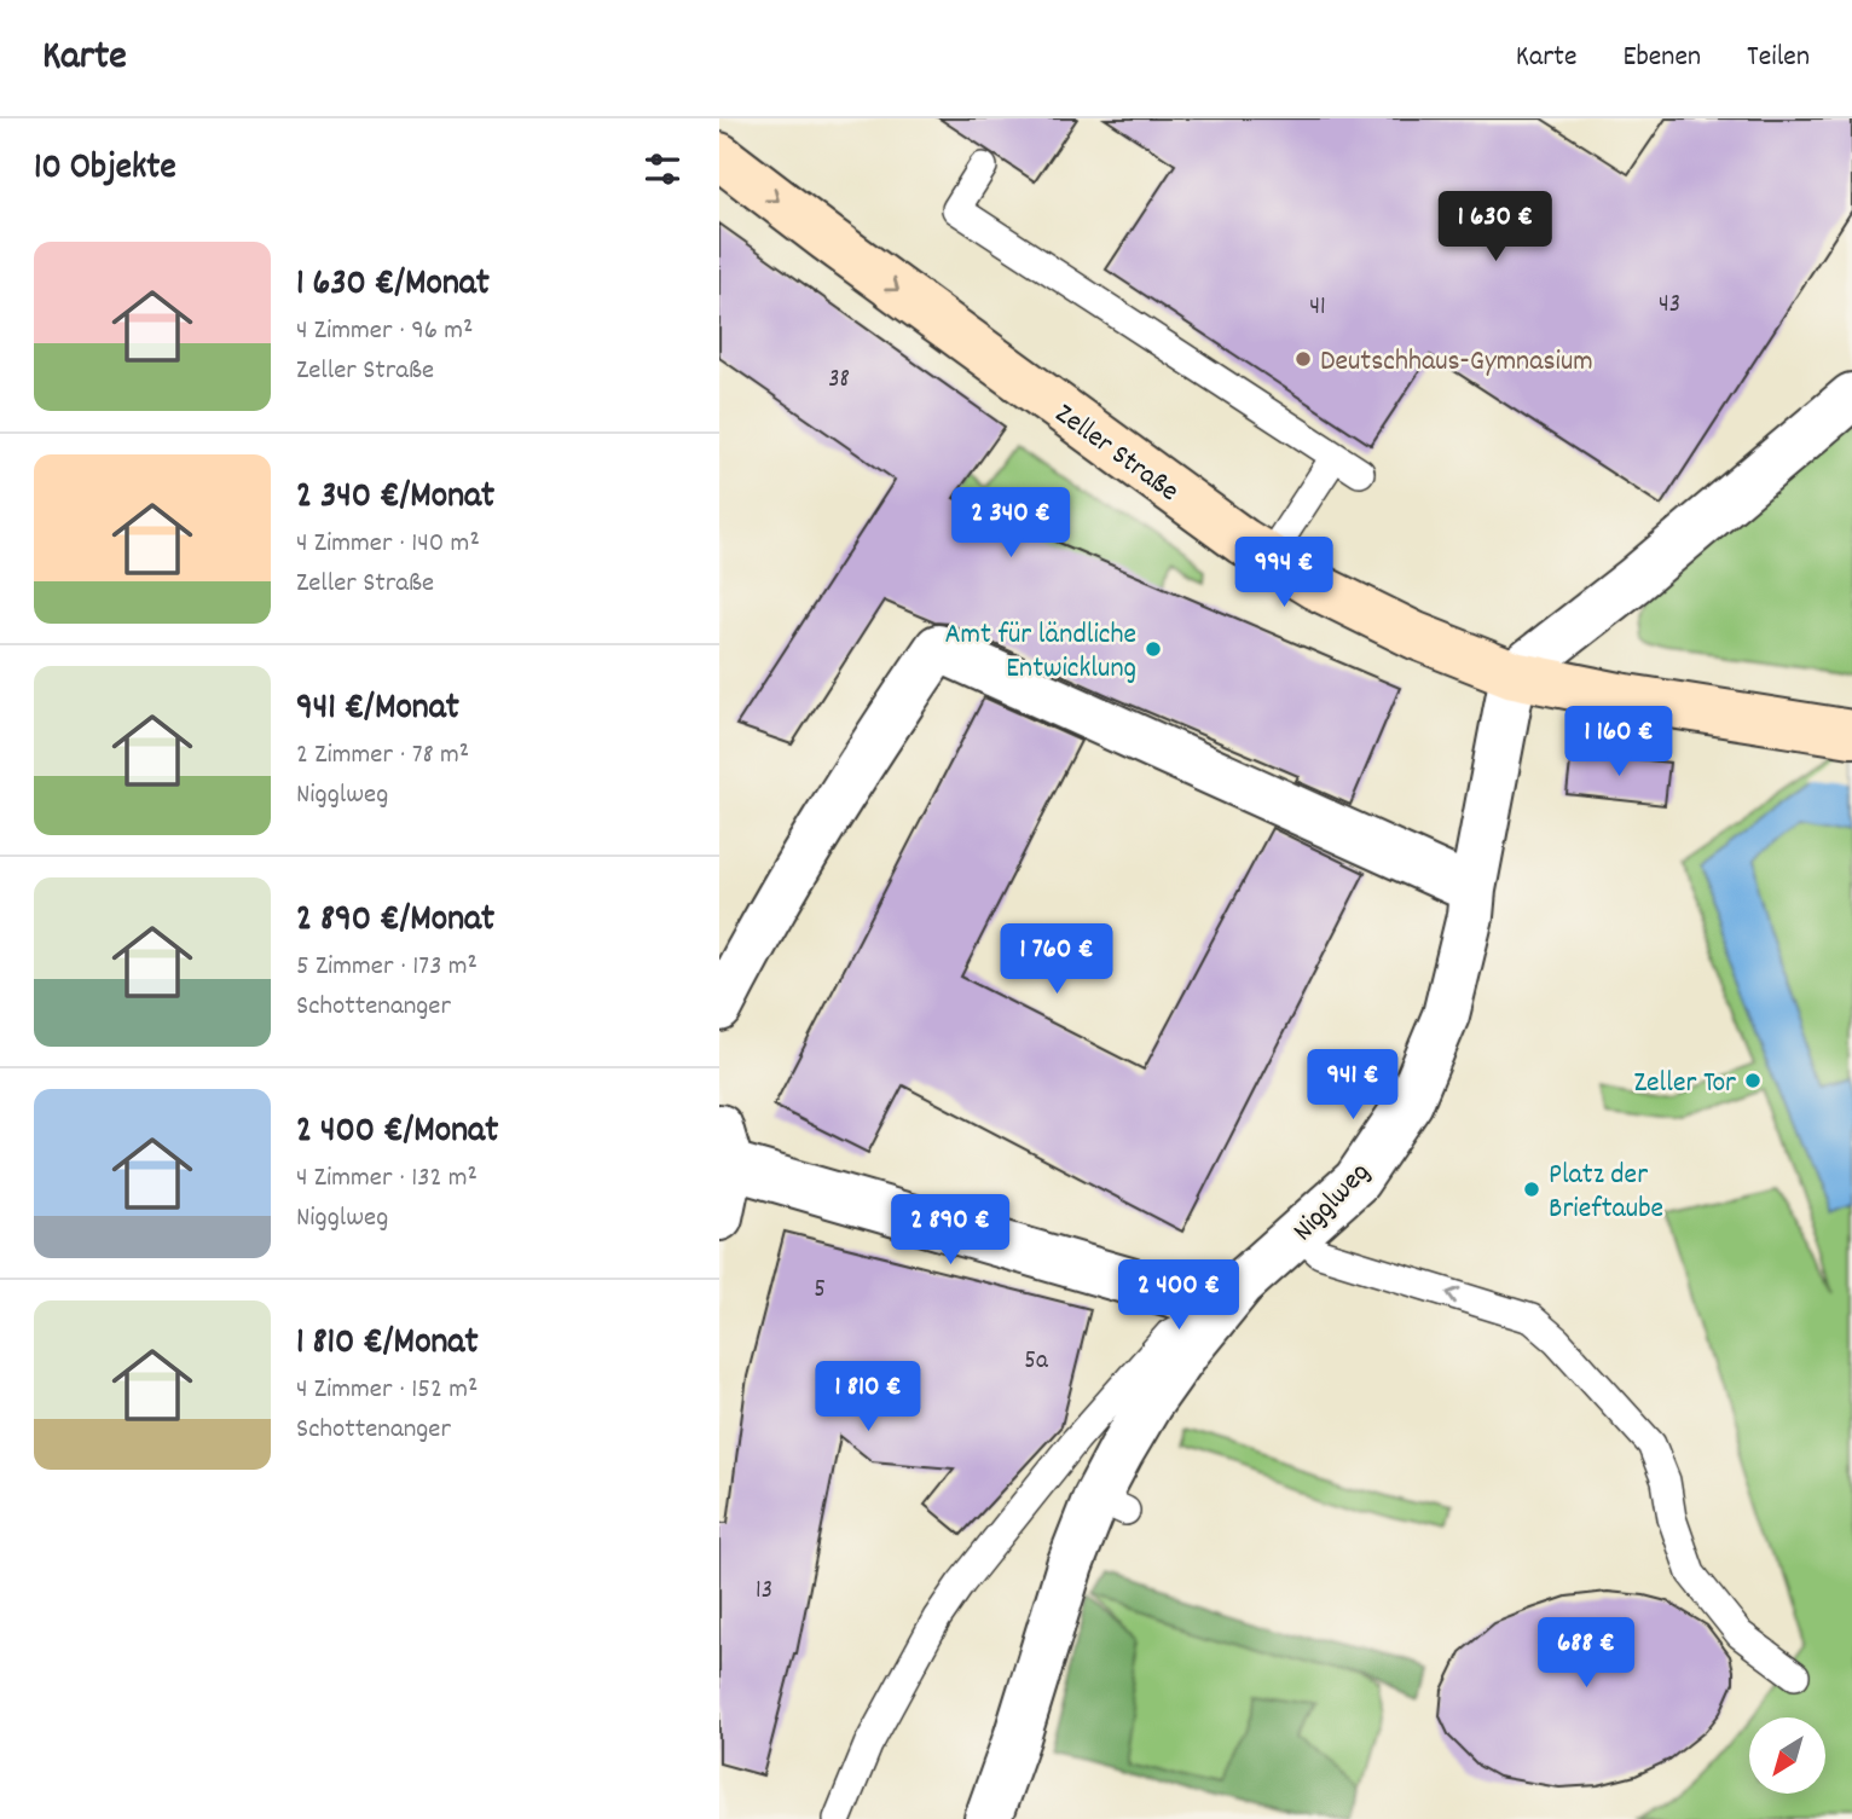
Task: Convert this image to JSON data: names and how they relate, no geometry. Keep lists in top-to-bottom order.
{
  "streets": {
    "street": ["Zeller Straße", "Nigglweg"]
  },
  "crossings": [
    ["Zeller Straße", "Nigglweg"]
  ],
  "one_way": ["Zeller Straße"],
  "places": [
    "Deutschhaus-Gymnasium",
    "Amt für ländliche Entwicklung",
    "Zeller Tor",
    "Platz der Brieftaube"
  ],
  "house_numbers": [
    "43",
    "41",
    "38",
    "5",
    "5a",
    "13"
  ],
  "north": "bottom left",
  "page": {
    "header": "Karte",
    "nav": ["Karte", "Ebenen", "Teilen"],
    "heading": "10 Objekte",
    "price": [
      "1 630 €",
      "2 340 €",
      "994 €",
      "1 160 €",
      "1 760 €",
      "941 €",
      "2 890 €",
      "2 400 €",
      "1 810 €",
      "688 €"
    ],
    "list": [
      {
        "name": "1 630 €/Monat",
        "note": "4 Zimmer · 96 m² · Zeller Straße"
      },
      {
        "name": "2 340 €/Monat",
        "note": "4 Zimmer · 140 m² · Zeller Straße"
      },
      {
        "name": "941 €/Monat",
        "note": "2 Zimmer · 78 m² · Nigglweg"
      },
      {
        "name": "2 890 €/Monat",
        "note": "5 Zimmer · 173 m² · Schottenanger"
      },
      {
        "name": "2 400 €/Monat",
        "note": "4 Zimmer · 132 m² · Nigglweg"
      },
      {
        "name": "1 810 €/Monat",
        "note": "4 Zimmer · 152 m² · Schottenanger"
      }
    ]
  }
}
